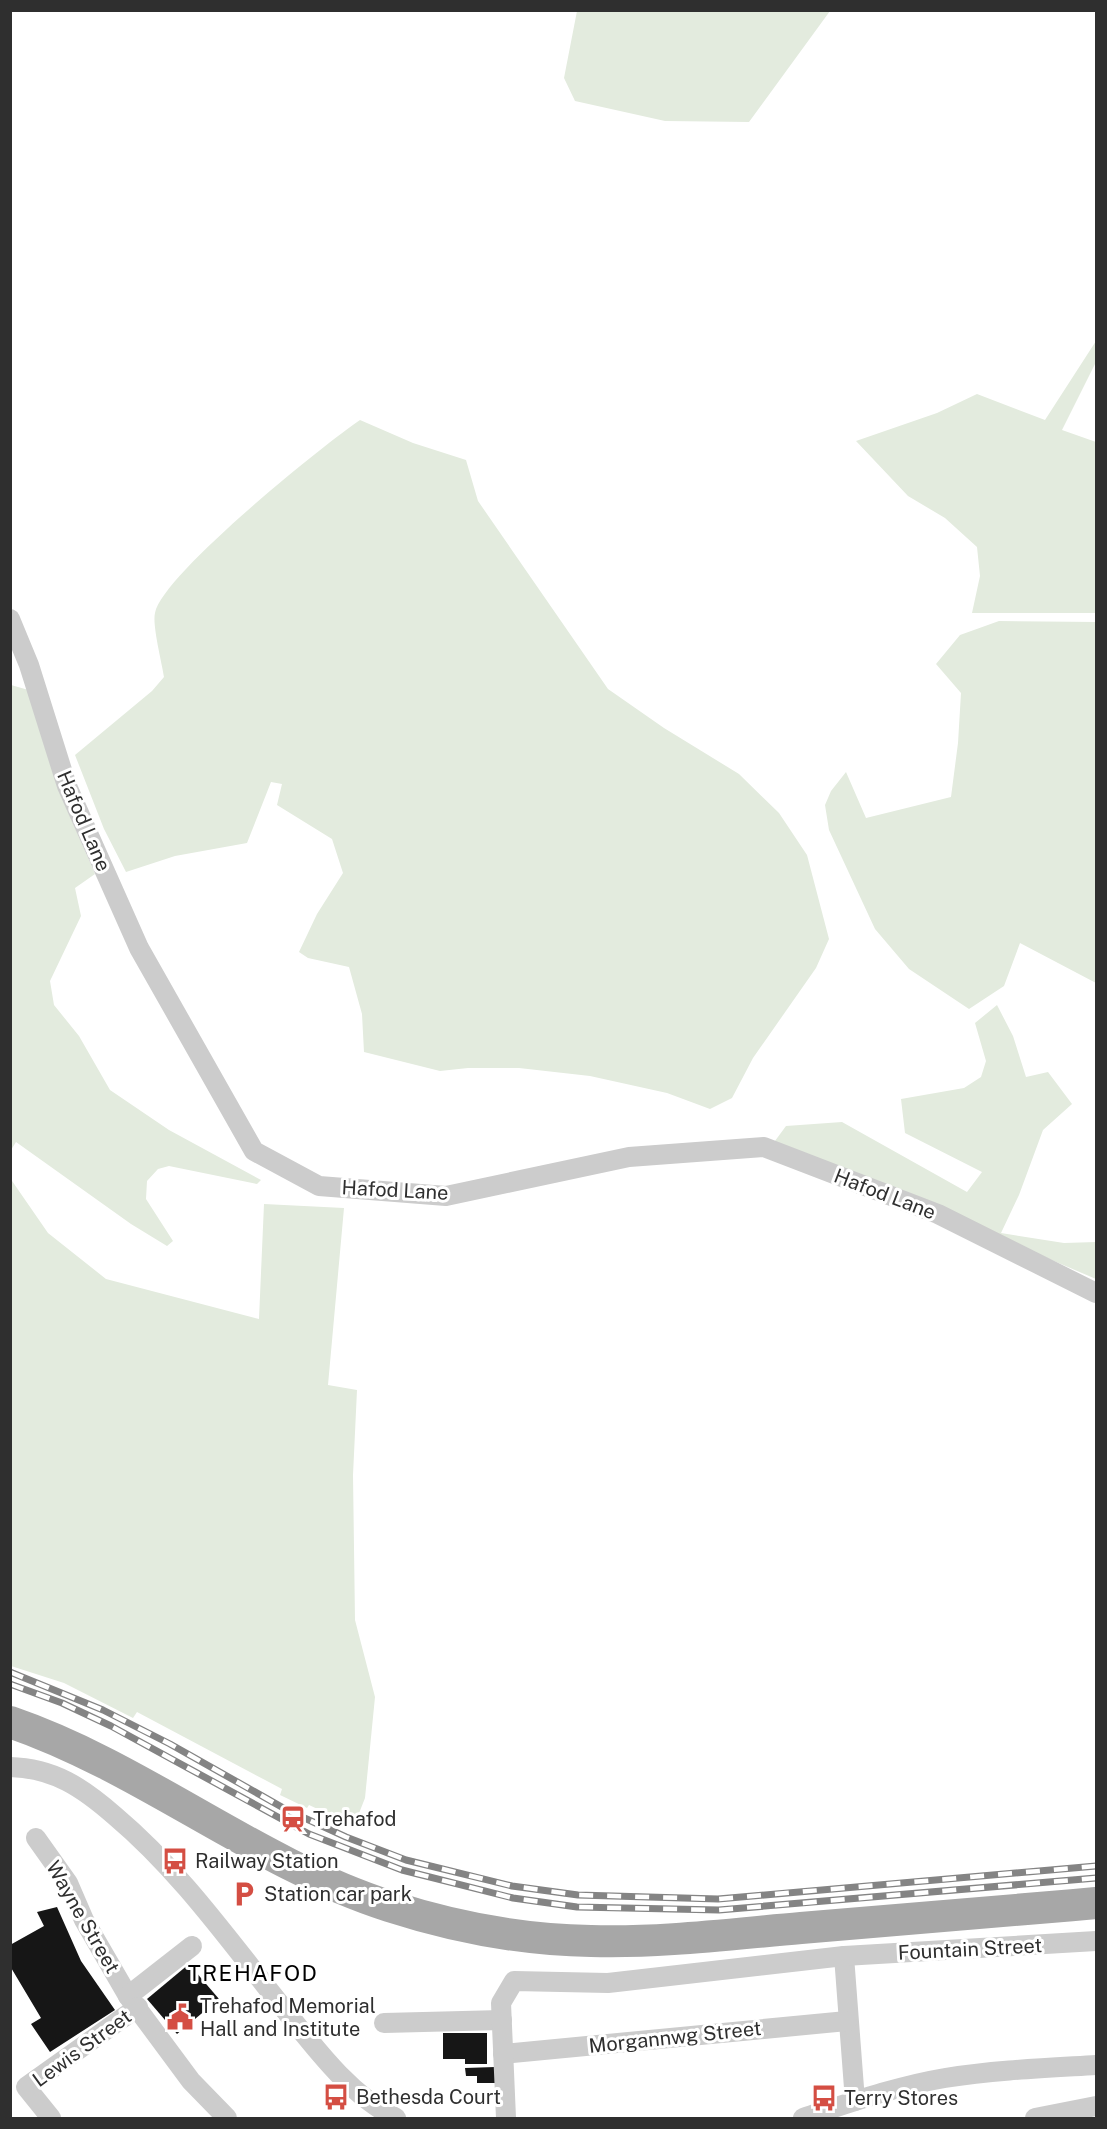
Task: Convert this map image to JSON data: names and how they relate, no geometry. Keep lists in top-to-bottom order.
{
  "streets": {
    "street": [
      "Hafod Lane",
      "Wayne Street",
      "Fountain Street",
      "Morgannwg Street",
      "Lewis Street"
    ]
  },
  "crossings": [
    ["Wayne Street", "Lewis Street"]
  ],
  "districts": ["TREHAFOD"],
  "places": {
    "station": ["Trehafod"],
    "bus stop": ["Railway Station", "Bethesda Court", "Terry Stores"],
    "parking": ["Station car park"],
    "public building": ["Trehafod Memorial Hall and Institute"]
  }
}
